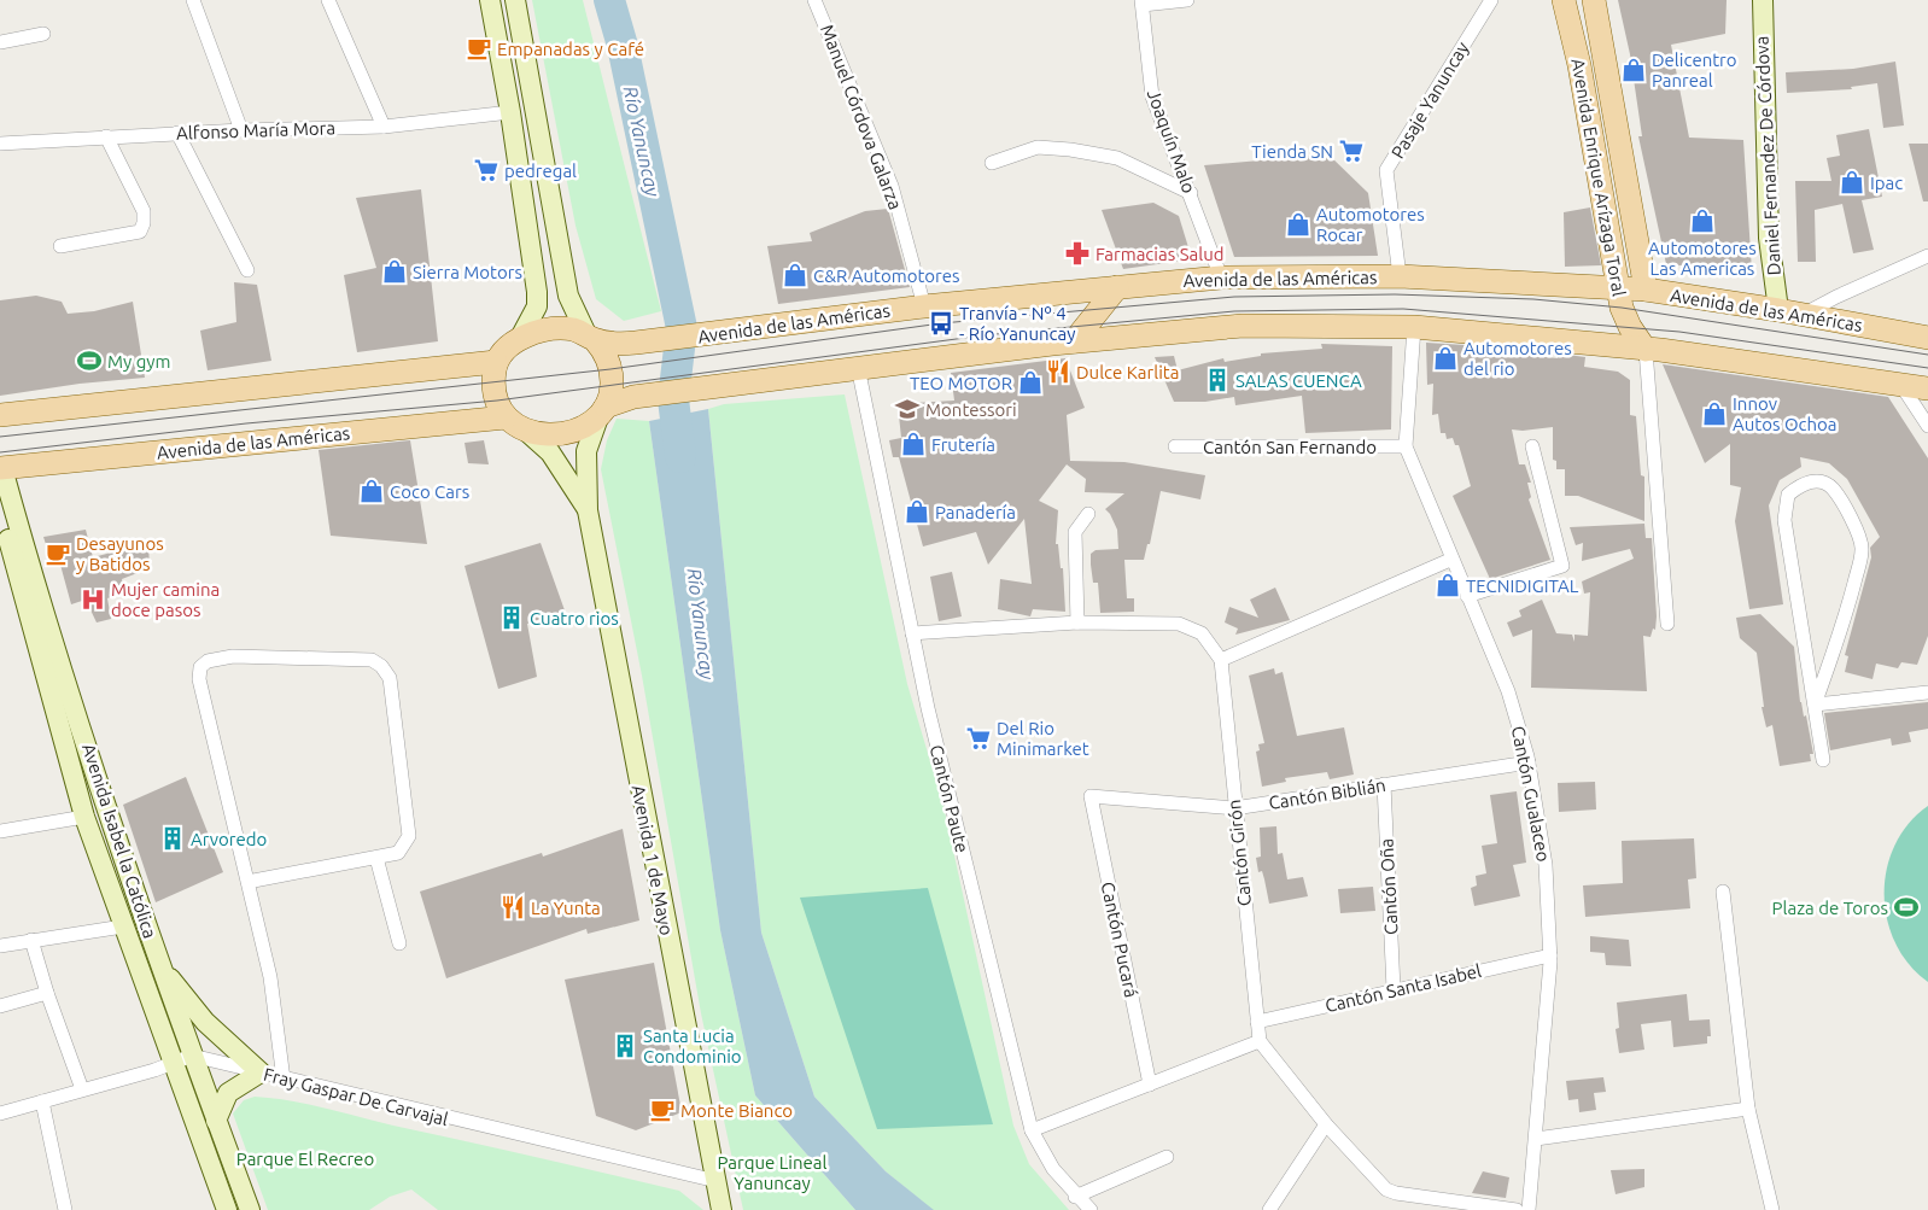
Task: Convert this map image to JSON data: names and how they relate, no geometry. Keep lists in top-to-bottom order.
{
  "streets": {
    "main road": [
      "Daniel Fernandez De Córdova",
      "Avenida Enrique Arízaga Toral",
      "Avenida de las Américas",
      "Avenida Isabel la Católica",
      "Avenida 1 de Mayo"
    ],
    "street": [
      "Pasaje Yanuncay",
      "Manuel Córdova Galarza",
      "Alfonso María Mora",
      "Joaquín Malo",
      "Cantón San Fernando",
      "Cantón Biblián",
      "Cantón Gualaceo",
      "Cantón Paute",
      "Cantón Girón",
      "Cantón Oña",
      "Cantón Pucará",
      "Cantón Santa Isabel",
      "Fray Gaspar De Carvajal"
    ]
  },
  "crossings": [
    ["Pasaje Yanuncay", "Avenida de las Américas"],
    ["Manuel Córdova Galarza", "Avenida de las Américas"],
    ["Joaquín Malo", "Avenida de las Américas"],
    ["Daniel Fernandez De Córdova", "Avenida de las Américas"],
    ["Avenida Enrique Arízaga Toral", "Avenida de las Américas"],
    ["Avenida de las Américas", "Avenida Isabel la Católica"],
    ["Avenida de las Américas", "Avenida 1 de Mayo"],
    ["Cantón San Fernando", "Cantón Gualaceo"],
    ["Cantón Biblián", "Cantón Gualaceo"],
    ["Cantón Biblián", "Cantón Girón"],
    ["Cantón Biblián", "Cantón Oña"],
    ["Cantón Biblián", "Cantón Pucará"],
    ["Cantón Gualaceo", "Cantón Santa Isabel"],
    ["Cantón Paute", "Cantón Girón"],
    ["Avenida Isabel la Católica", "Fray Gaspar De Carvajal"],
    ["Cantón Girón", "Cantón Santa Isabel"],
    ["Avenida 1 de Mayo", "Fray Gaspar De Carvajal"],
    ["Cantón Oña", "Cantón Santa Isabel"]
  ],
  "water": ["Río Yanuncay"],
  "parks": ["Parque El Recreo", "Parque Lineal Yanuncay"],
  "places": {
    "cafe": ["Empanadas y Café", "Desayunos y Batidos", "Monte Bianco"],
    "shop": [
      "Delicentro Panreal",
      "Ipac",
      "Automotores Las Americas",
      "Automotores Rocar",
      "Sierra Motors",
      "C&R Automotores",
      "Automotores del rio",
      "TEO MOTOR",
      "Innov Autos Ochoa",
      "Frutería",
      "Coco Cars",
      "Panadería",
      "TECNIDIGITAL"
    ],
    "supermarket": ["Tienda SN", "pedregal", "Del Rio Minimarket"],
    "pharmacy": ["Farmacias Salud"],
    "bus stop": ["Tranvía - Nº 4 - Río Yanuncay"],
    "sports": ["My gym", "Plaza de Toros"],
    "restaurant": ["Dulce Karlita", "La Yunta"],
    "building": [
      "SALAS CUENCA",
      "Cuatro rios",
      "Arvoredo",
      "Santa Lucia Condominio"
    ],
    "school or university": ["Montessori"],
    "hospital": ["Mujer camina doce pasos"]
  }
}
